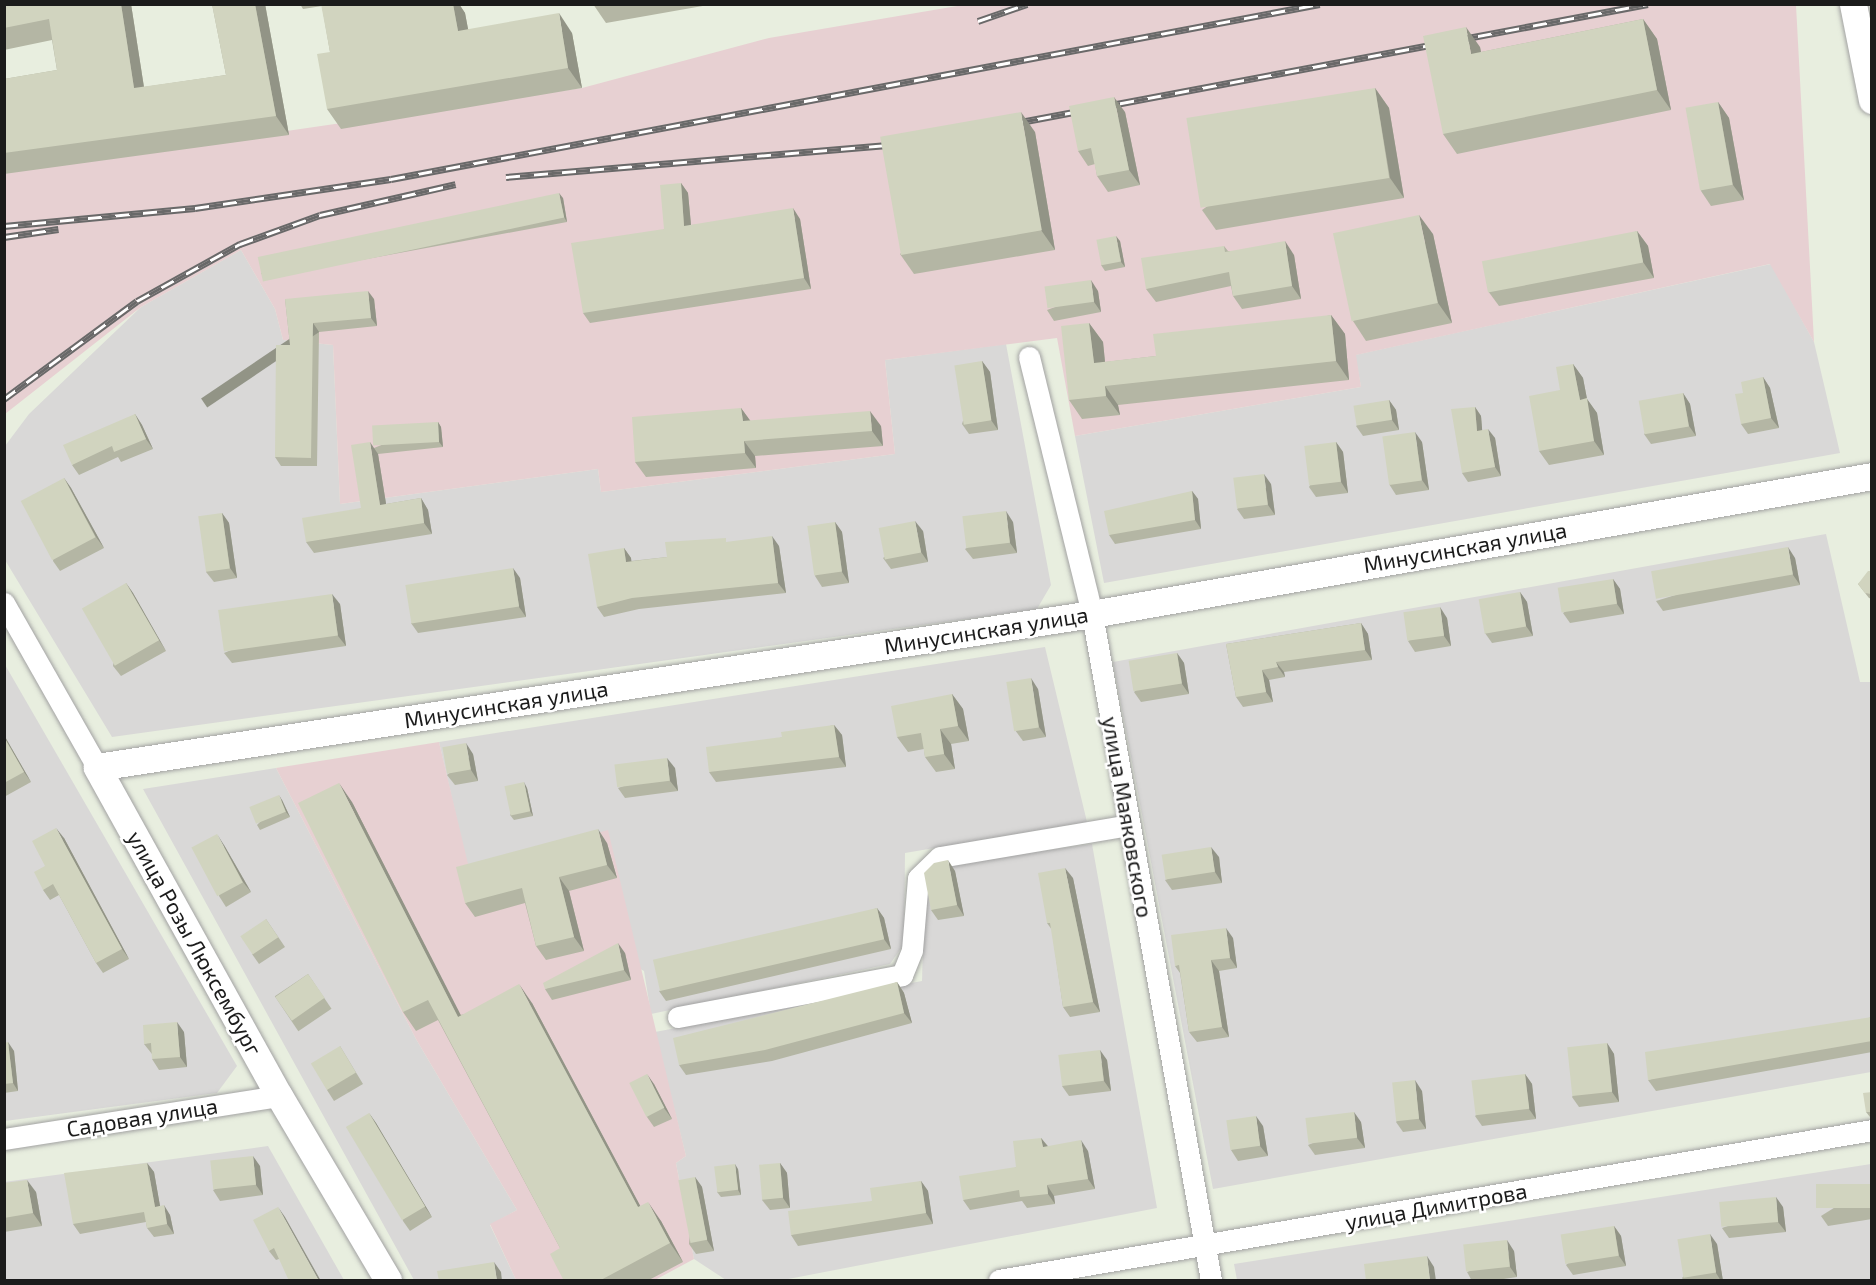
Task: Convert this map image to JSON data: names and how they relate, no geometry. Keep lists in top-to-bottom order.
{
  "streets": {
    "street": [
      "Минусинская улица",
      "улица Маяковского",
      "улица Розы Люксембург",
      "Садовая улица",
      "улица Димитрова"
    ]
  },
  "crossings": [
    ["Минусинская улица", "улица Маяковского"],
    ["Минусинская улица", "улица Розы Люксембург"],
    ["улица Маяковского", "улица Димитрова"],
    ["улица Розы Люксембург", "Садовая улица"]
  ]
}
